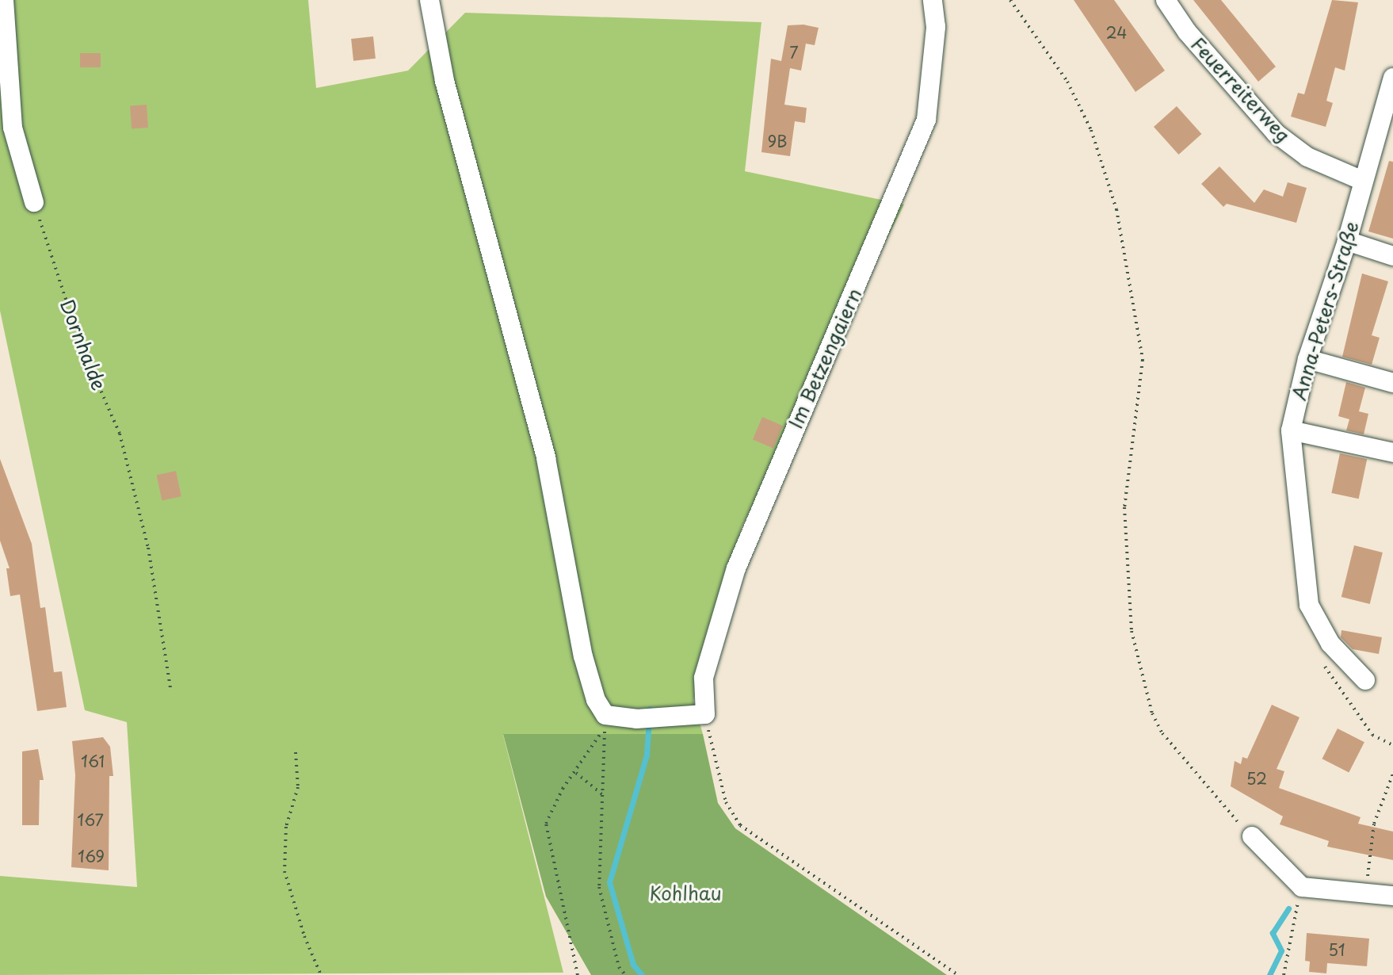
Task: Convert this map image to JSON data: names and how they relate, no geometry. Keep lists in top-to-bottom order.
{
  "streets": {
    "street": ["Feuerreiterweg", "Anna-Peters-Straße", "Im Betzengaiern"],
    "path": ["Dornhalde"]
  },
  "crossings": [
    ["Feuerreiterweg", "Anna-Peters-Straße"]
  ],
  "parks": ["Kohlhau"],
  "house_numbers": [
    "24",
    "7",
    "9B",
    "161",
    "52",
    "167",
    "169",
    "51"
  ]
}
